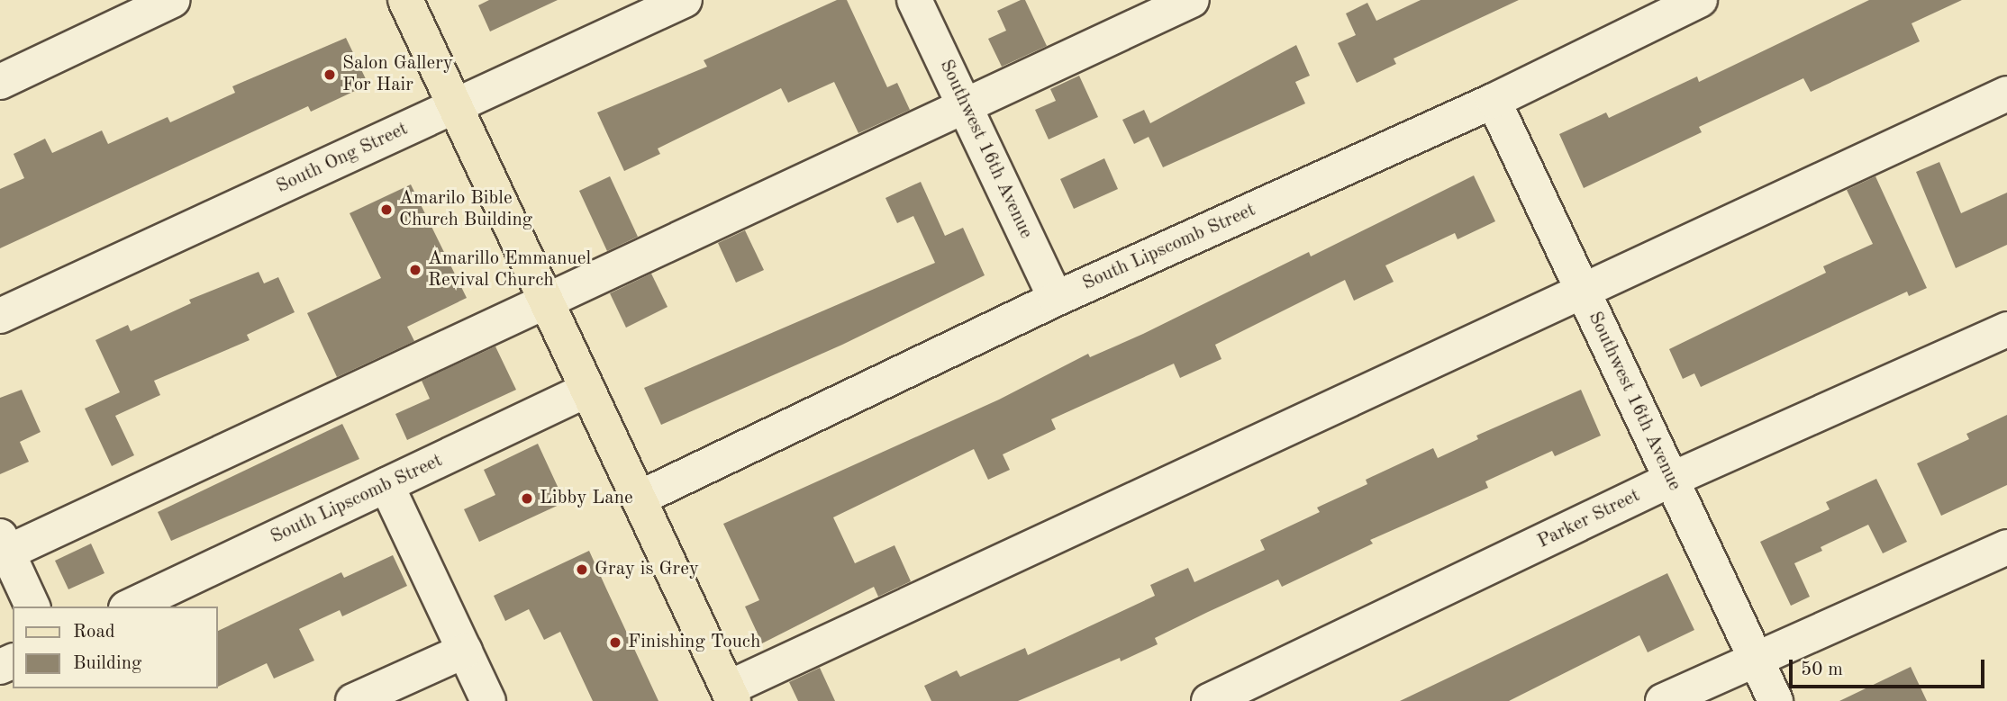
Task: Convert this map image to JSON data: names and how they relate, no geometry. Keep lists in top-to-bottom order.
{
  "streets": {
    "street": [
      "Southwest 16th Avenue",
      "South Ong Street",
      "South Lipscomb Street",
      "Parker Street"
    ]
  },
  "crossings": [
    ["Southwest 16th Avenue", "South Lipscomb Street"],
    ["Southwest 16th Avenue", "Parker Street"]
  ],
  "places": [
    "Salon Gallery For Hair",
    "Amarilo Bible Church Building",
    "Amarillo Emmanuel Revival Church",
    "Libby Lane",
    "Gray is Grey",
    "Finishing Touch"
  ],
  "legend": ["Road", "Building"],
  "scale_bar": "50 m"
}
